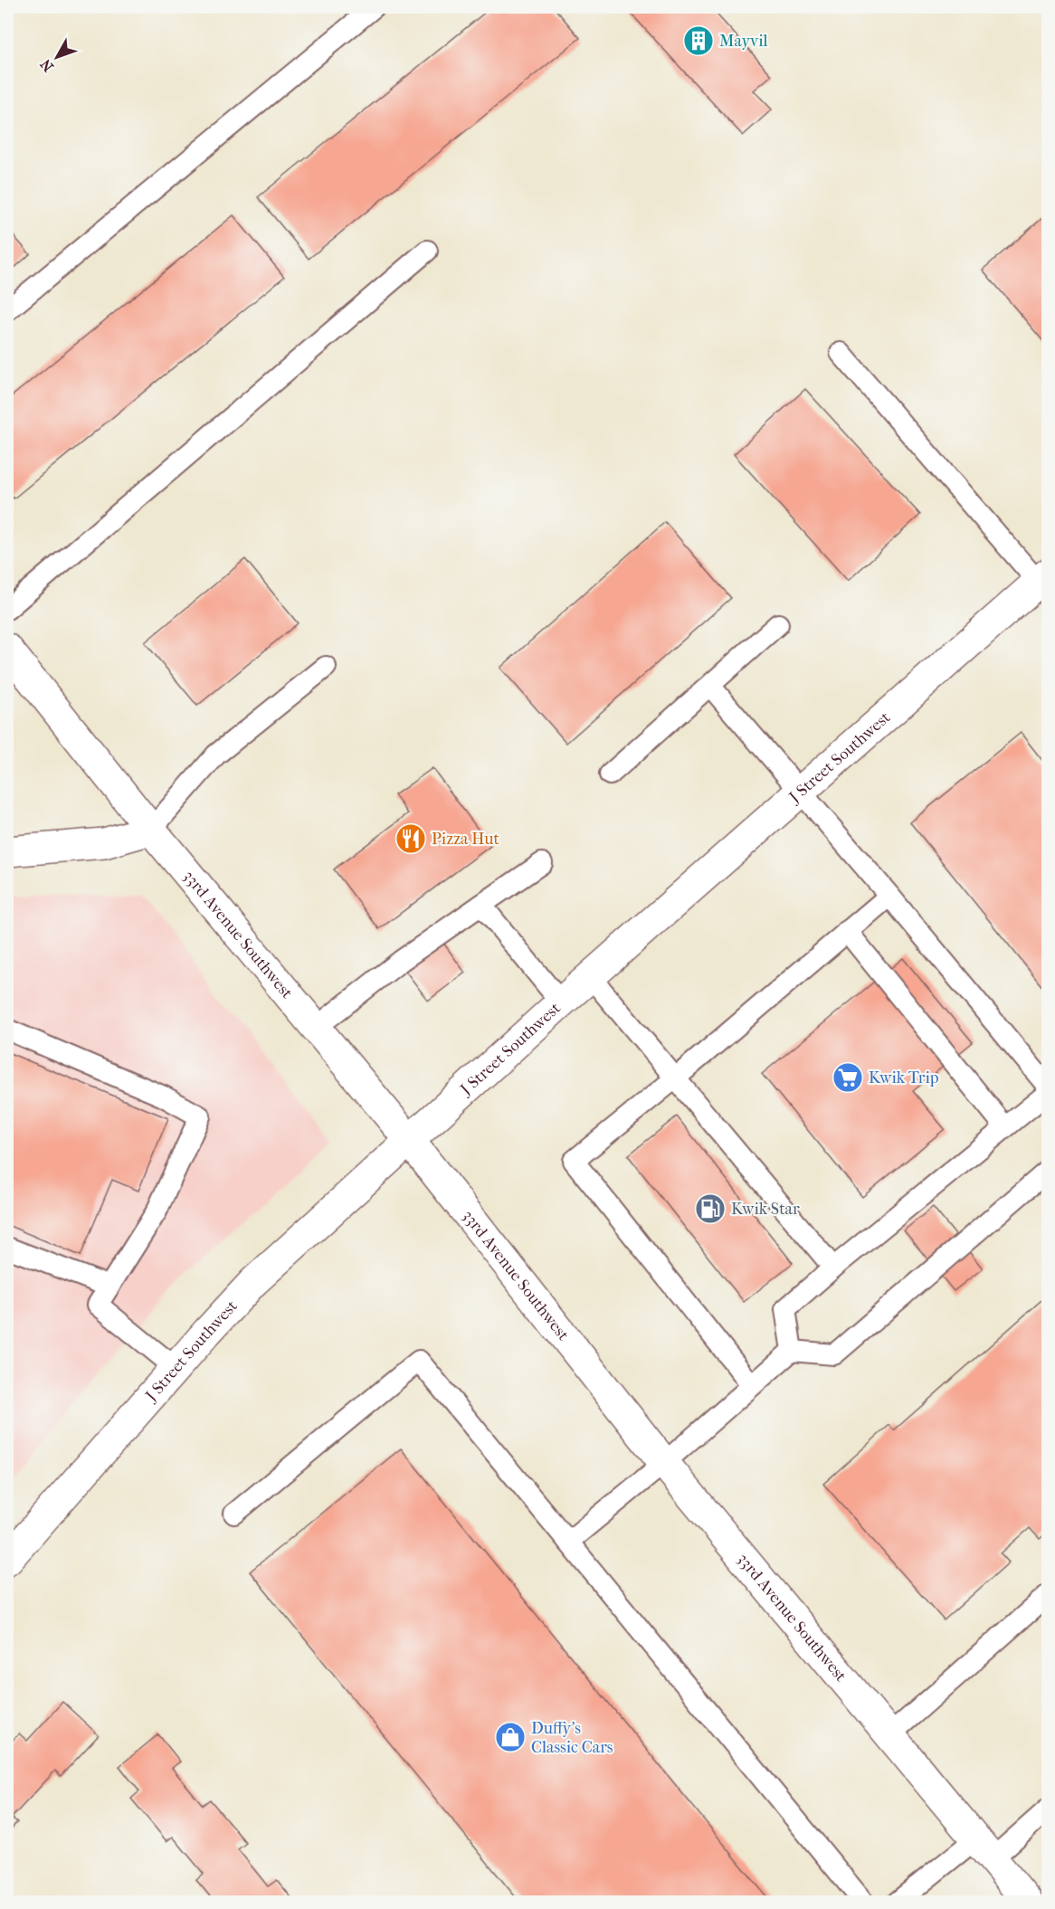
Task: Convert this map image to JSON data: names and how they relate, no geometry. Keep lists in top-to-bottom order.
{
  "streets": {
    "street": ["J Street Southwest", "33rd Avenue Southwest"]
  },
  "crossings": [
    ["J Street Southwest", "33rd Avenue Southwest"]
  ],
  "places": {
    "building": ["Mayvil"],
    "restaurant": ["Pizza Hut"],
    "supermarket": ["Kwik Trip"],
    "fuel station": ["Kwik Star"],
    "shop": ["Duffy's Classic Cars"]
  },
  "north": "bottom left"
}
